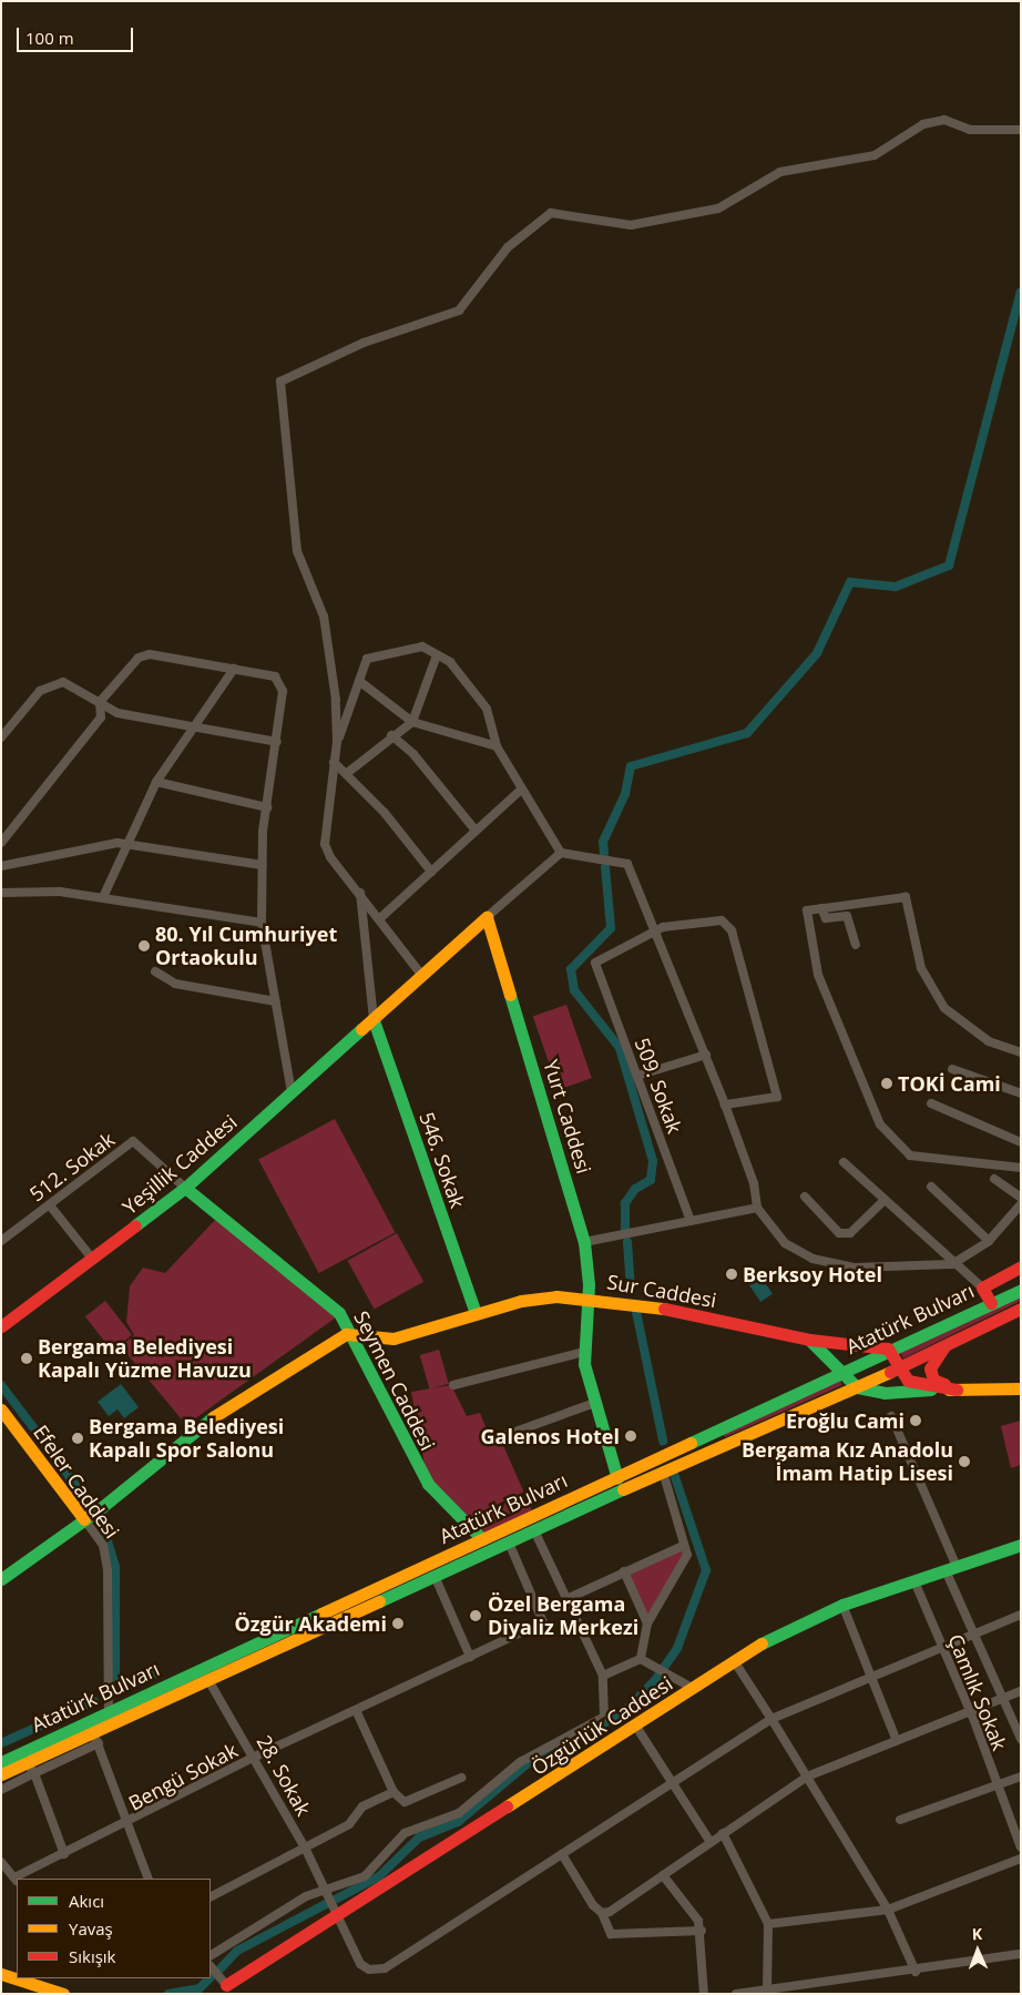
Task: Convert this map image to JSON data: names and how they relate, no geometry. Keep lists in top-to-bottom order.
{
  "streets": {
    "main road": [
      "Yurt Caddesi",
      "546. Sokak",
      "Yeşillik Caddesi",
      "Sur Caddesi",
      "Atatürk Bulvarı",
      "Seymen Caddesi",
      "Efeler Caddesi",
      "Özgürlük Caddesi"
    ],
    "street": [
      "509. Sokak",
      "512. Sokak",
      "Çamlık Sokak",
      "28. Sokak",
      "Bengü Sokak"
    ]
  },
  "crossings": [
    ["Yurt Caddesi", "Sur Caddesi"],
    ["Yurt Caddesi", "Atatürk Bulvarı"],
    ["546. Sokak", "Yeşillik Caddesi"],
    ["546. Sokak", "Sur Caddesi"],
    ["Yeşillik Caddesi", "512. Sokak"],
    ["Yeşillik Caddesi", "Seymen Caddesi"],
    ["512. Sokak", "Seymen Caddesi"],
    ["Sur Caddesi", "Atatürk Bulvarı"],
    ["Sur Caddesi", "Seymen Caddesi"],
    ["Atatürk Bulvarı", "Seymen Caddesi"],
    ["Atatürk Bulvarı", "Efeler Caddesi"],
    ["Atatürk Bulvarı", "28. Sokak"],
    ["Atatürk Bulvarı", "Bengü Sokak"],
    ["Çamlık Sokak", "Özgürlük Caddesi"],
    ["Özgürlük Caddesi", "28. Sokak"],
    ["28. Sokak", "Bengü Sokak"]
  ],
  "places": [
    "80. Yıl Cumhuriyet Ortaokulu",
    "TOKİ Cami",
    "Berksoy Hotel",
    "Bergama Belediyesi Kapalı Yüzme Havuzu",
    "Eroğlu Cami",
    "Galenos Hotel",
    "Bergama Belediyesi Kapalı Spor Salonu",
    "Bergama Kız Anadolu İmam Hatip Lisesi",
    "Özel Bergama Diyaliz Merkezi",
    "Özgür Akademi"
  ],
  "legend": ["Akıcı", "Yavaş", "Sıkışık"],
  "scale_bar": "100 m",
  "north": "top"
}
